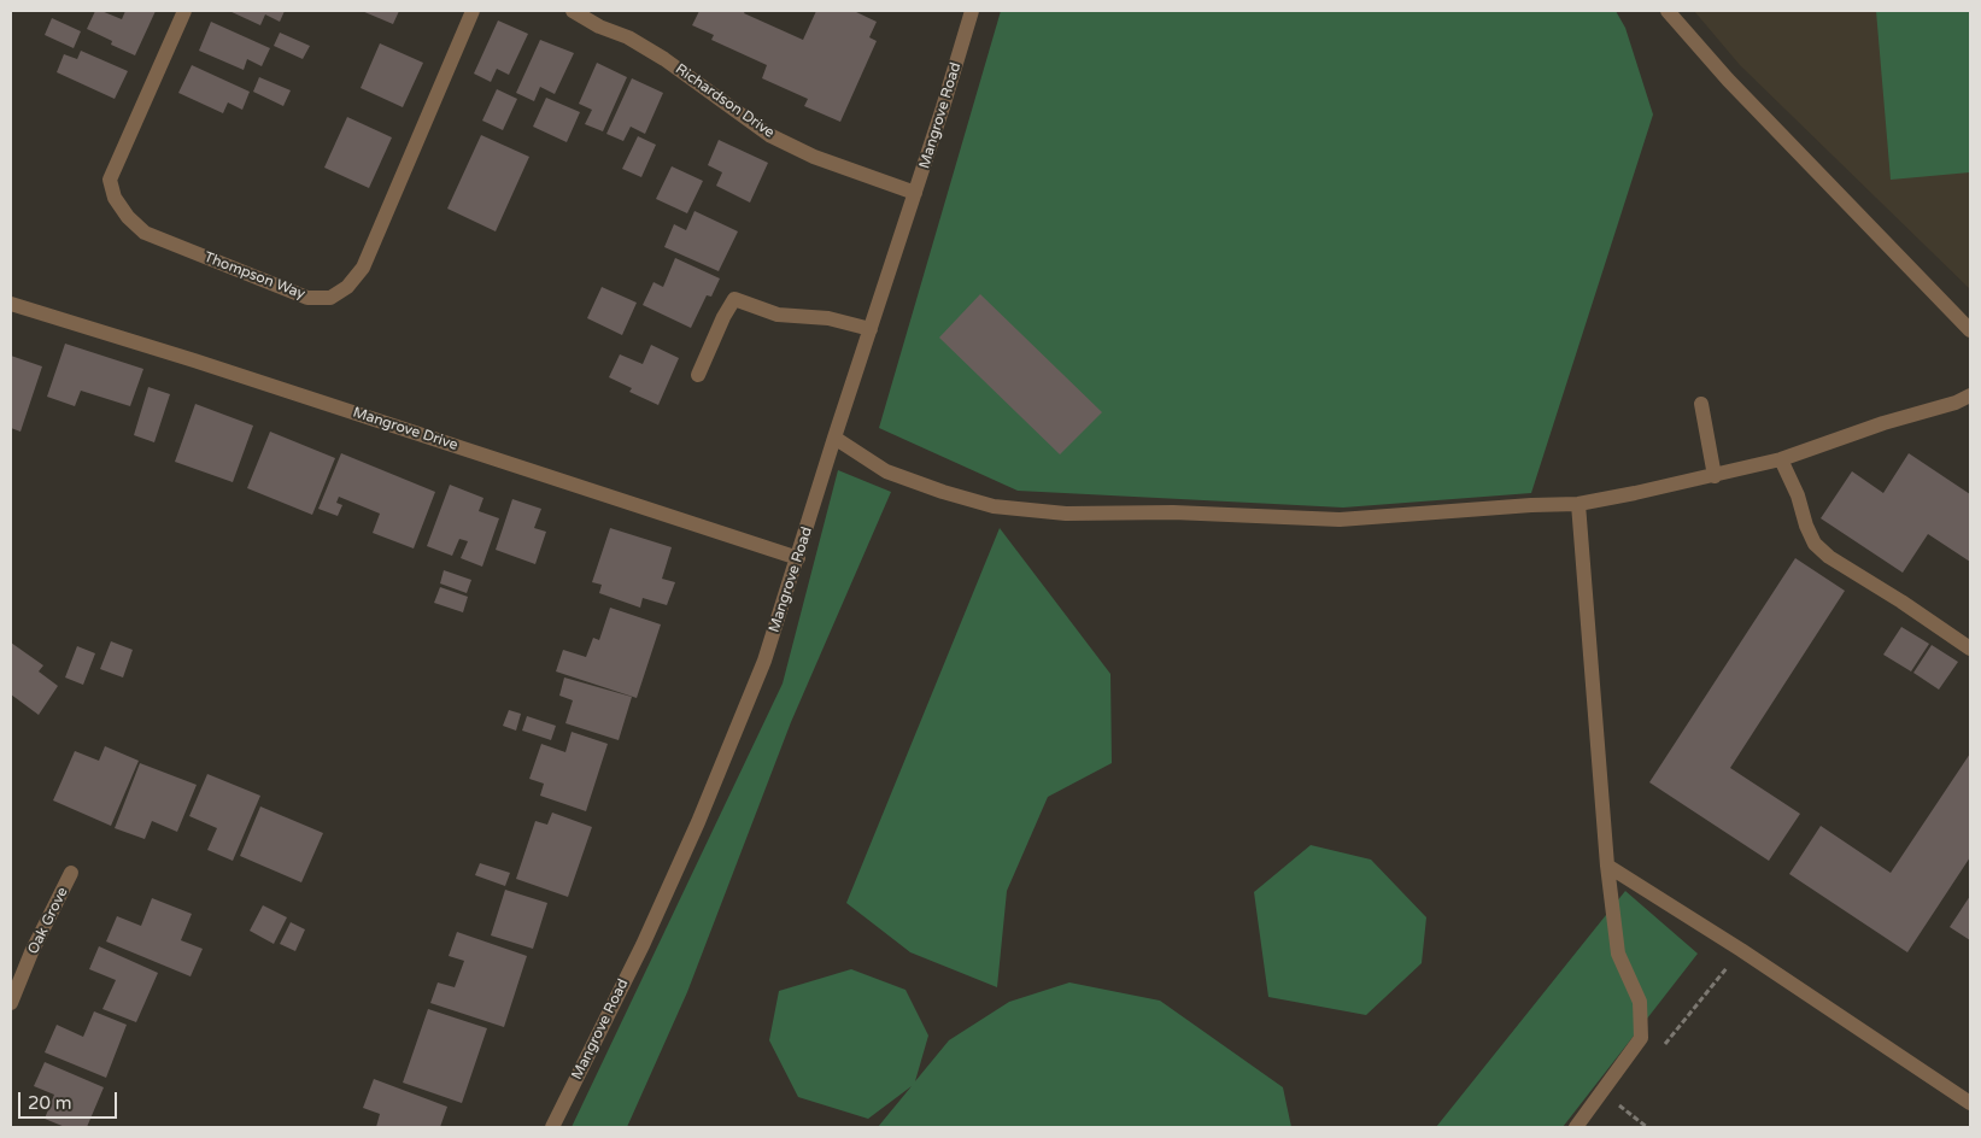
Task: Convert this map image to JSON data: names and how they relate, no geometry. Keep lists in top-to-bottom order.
{
  "streets": {
    "street": [
      "Richardson Drive",
      "Mangrove Road",
      "Thompson Way",
      "Mangrove Drive",
      "Oak Grove"
    ]
  },
  "crossings": [
    ["Richardson Drive", "Mangrove Road"],
    ["Mangrove Road", "Mangrove Drive"]
  ],
  "scale_bar": "20 m"
}
